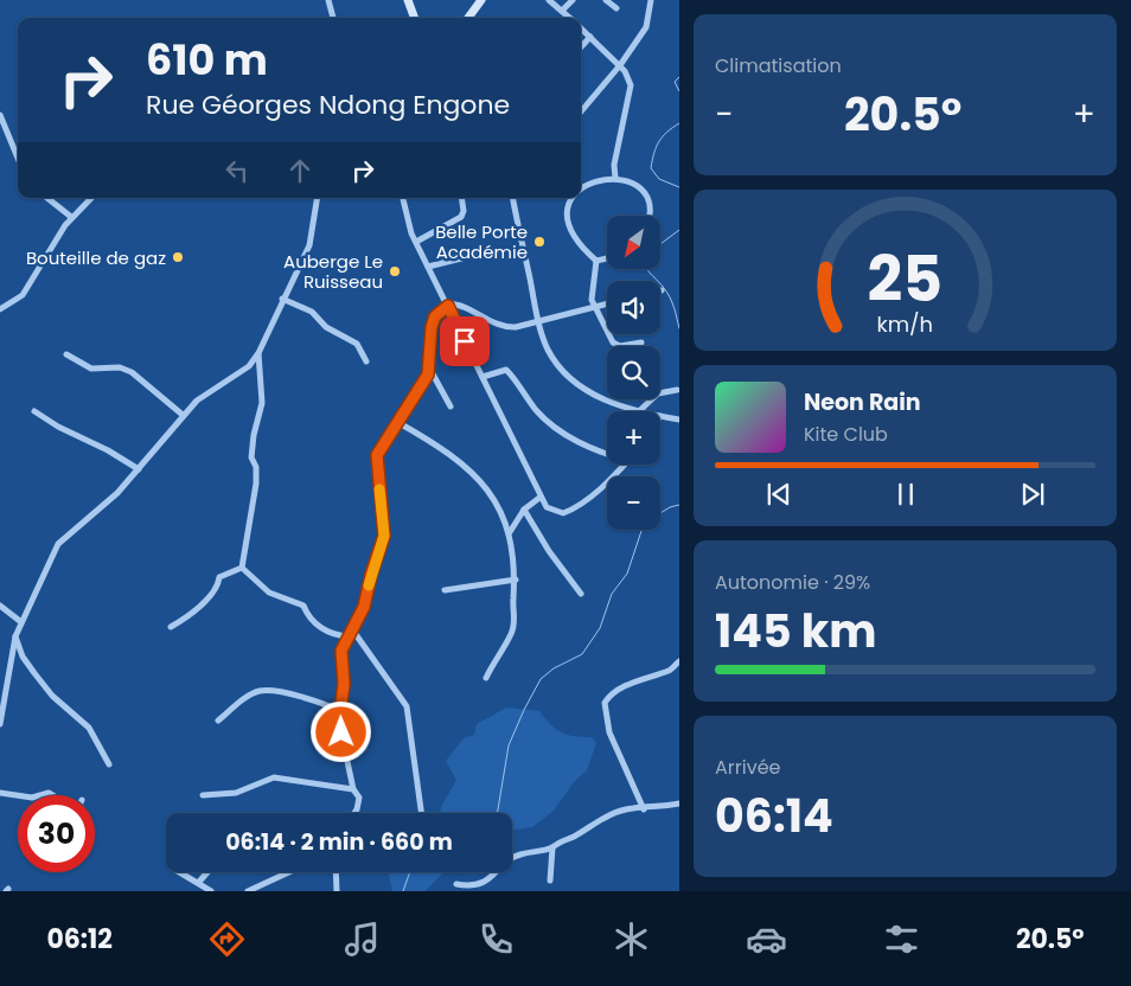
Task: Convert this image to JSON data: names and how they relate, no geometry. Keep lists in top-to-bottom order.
{
  "places": ["Belle Porte Académie", "Bouteille de gaz", "Auberge Le Ruisseau"],
  "north": "bottom left",
  "page": {
    "tile": [
      "Climatisation",
      ["Autonomie · 29%", "145 km"],
      ["Arrivée", "06:14"]
    ],
    "turn": ["610 m", "Rue Géorges Ndong Engone"],
    "heat": ["−", "20.5°", "+"],
    "map_buttons": ["+", "−"],
    "song": ["Neon Rain", "Kite Club"],
    "limit": "30",
    "trip": "06:14 · 2 min · 660 m",
    "tabs": ["06:12", "20.5°"],
    "gauge": ["25", "km/h"]
  }
}
